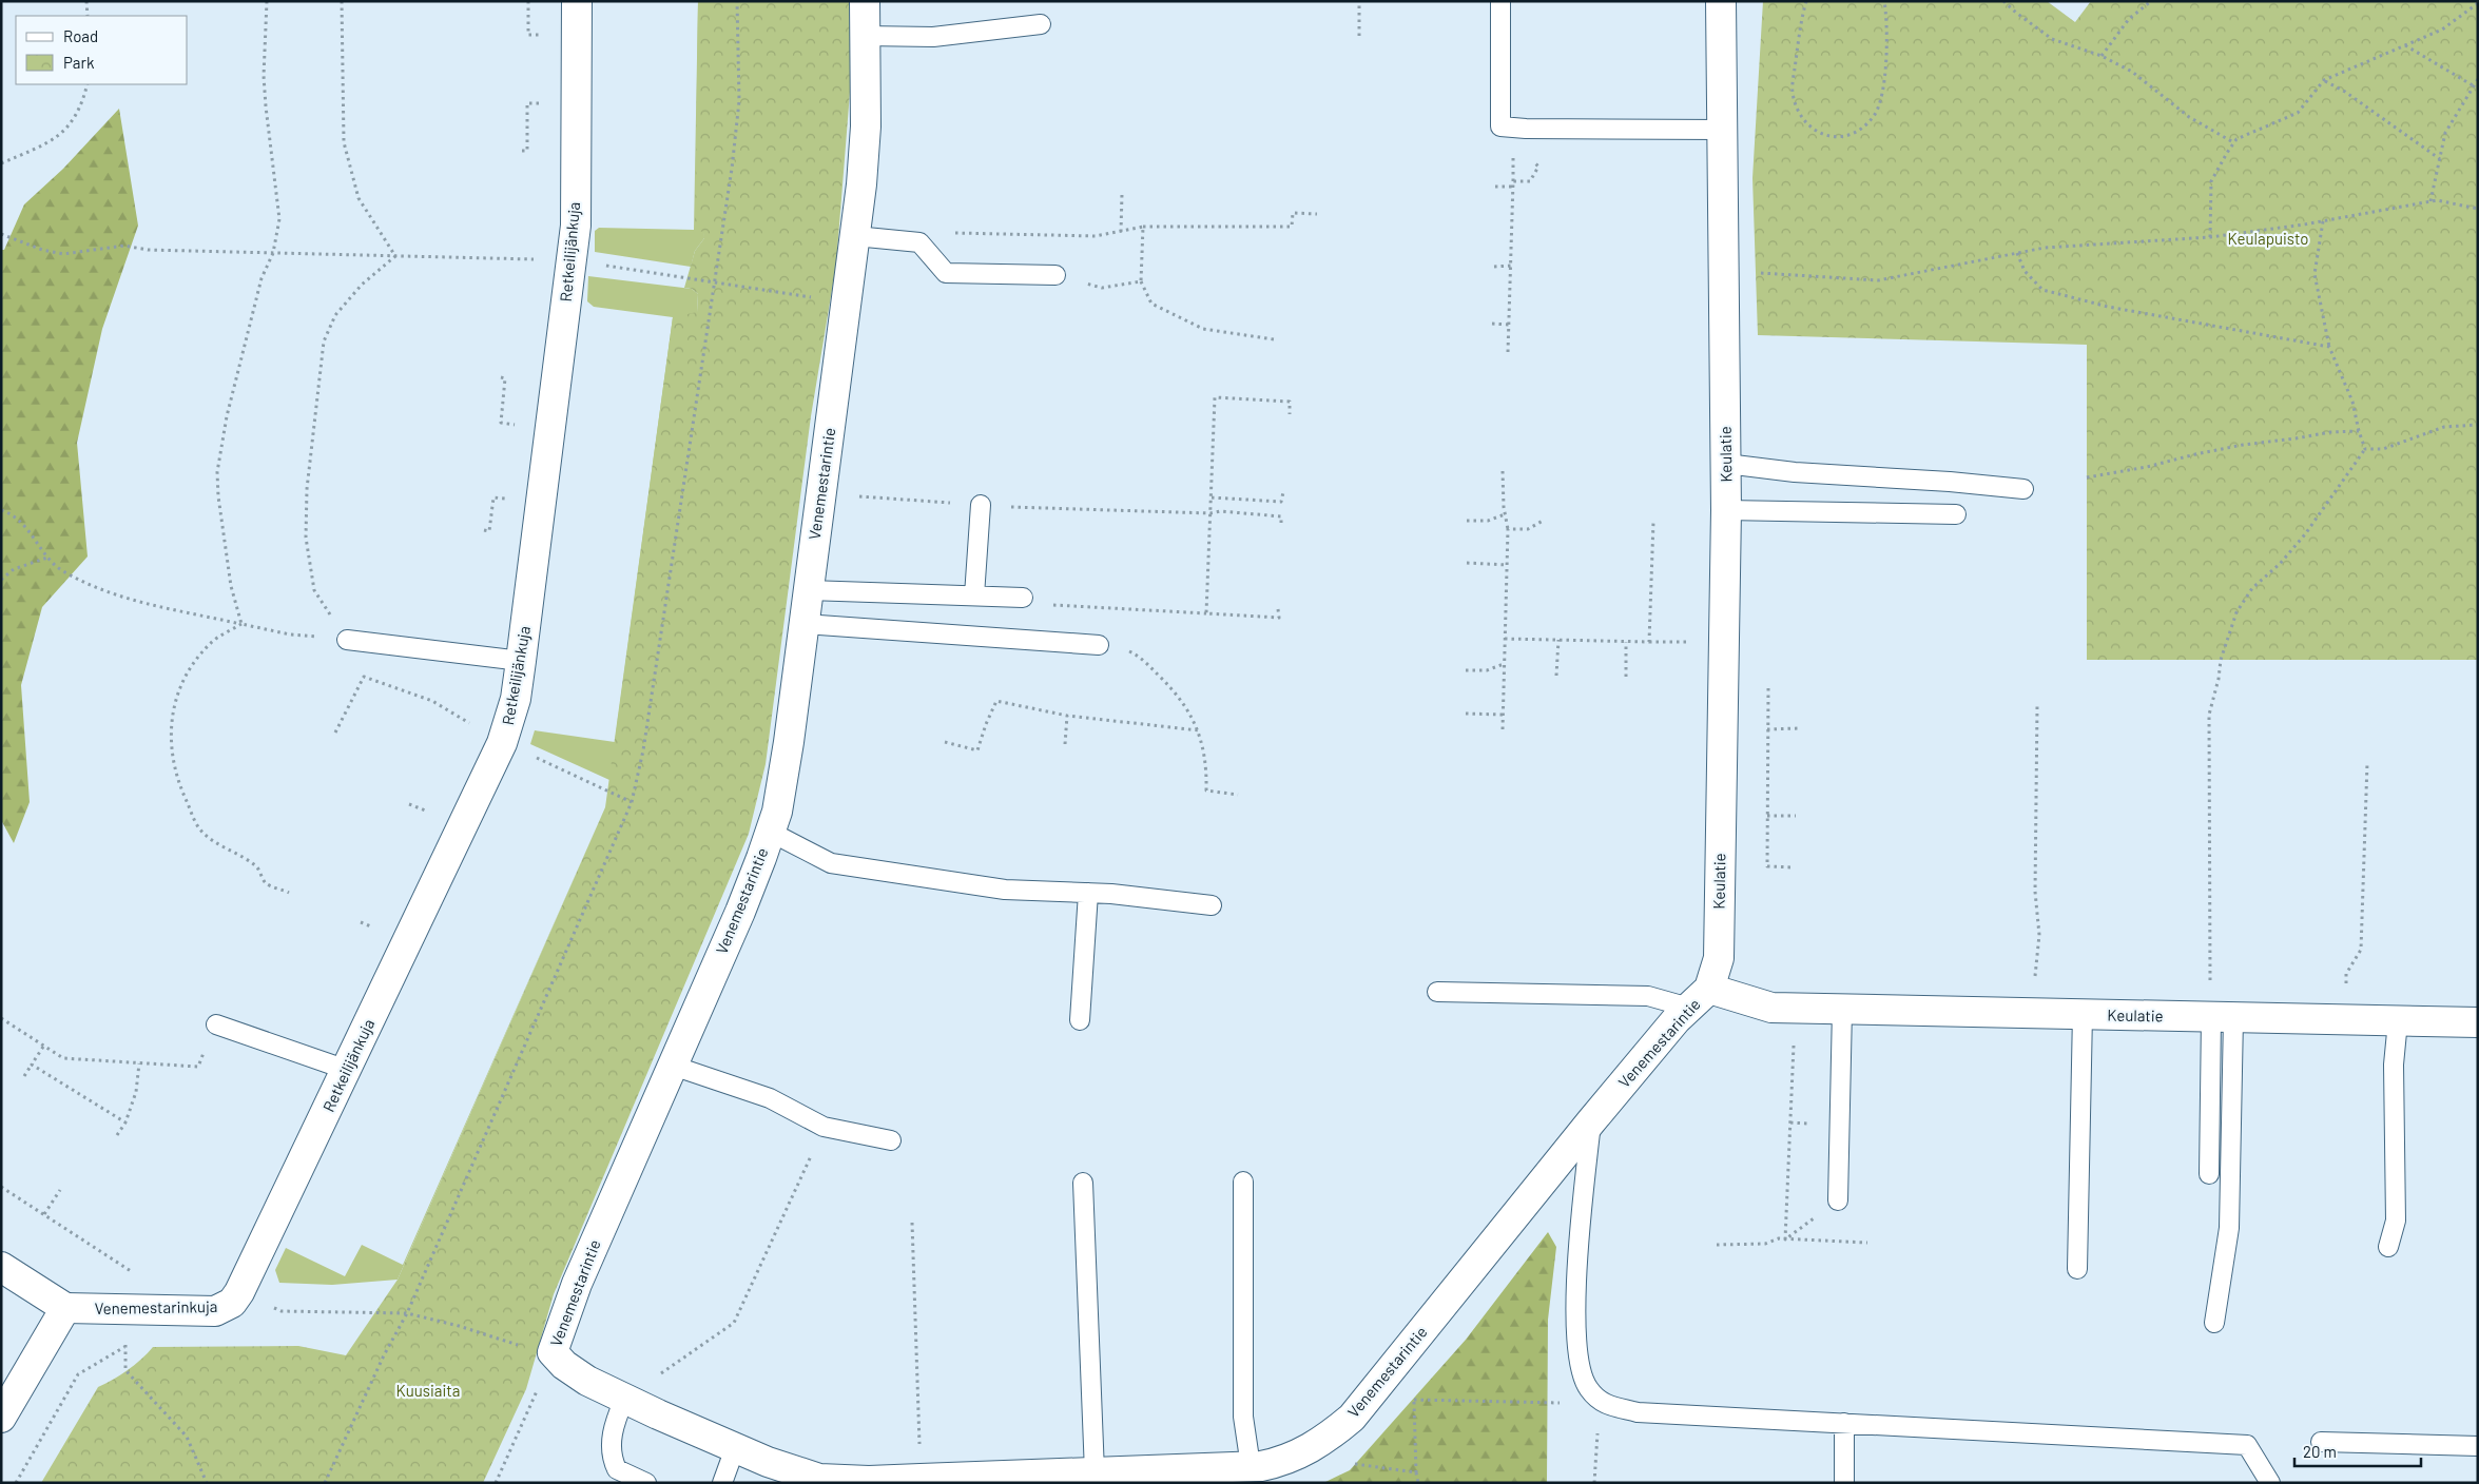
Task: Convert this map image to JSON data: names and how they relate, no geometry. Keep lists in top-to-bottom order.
{
  "streets": {
    "street": [
      "Retkeilijänkuja",
      "Keulatie",
      "Venemestarintie",
      "Venemestarinkuja"
    ]
  },
  "crossings": [
    ["Retkeilijänkuja", "Venemestarinkuja"],
    ["Keulatie", "Venemestarintie"]
  ],
  "parks": ["Keulapuisto", "Kuusiaita"],
  "legend": ["Road", "Park"],
  "scale_bar": "20 m"
}
